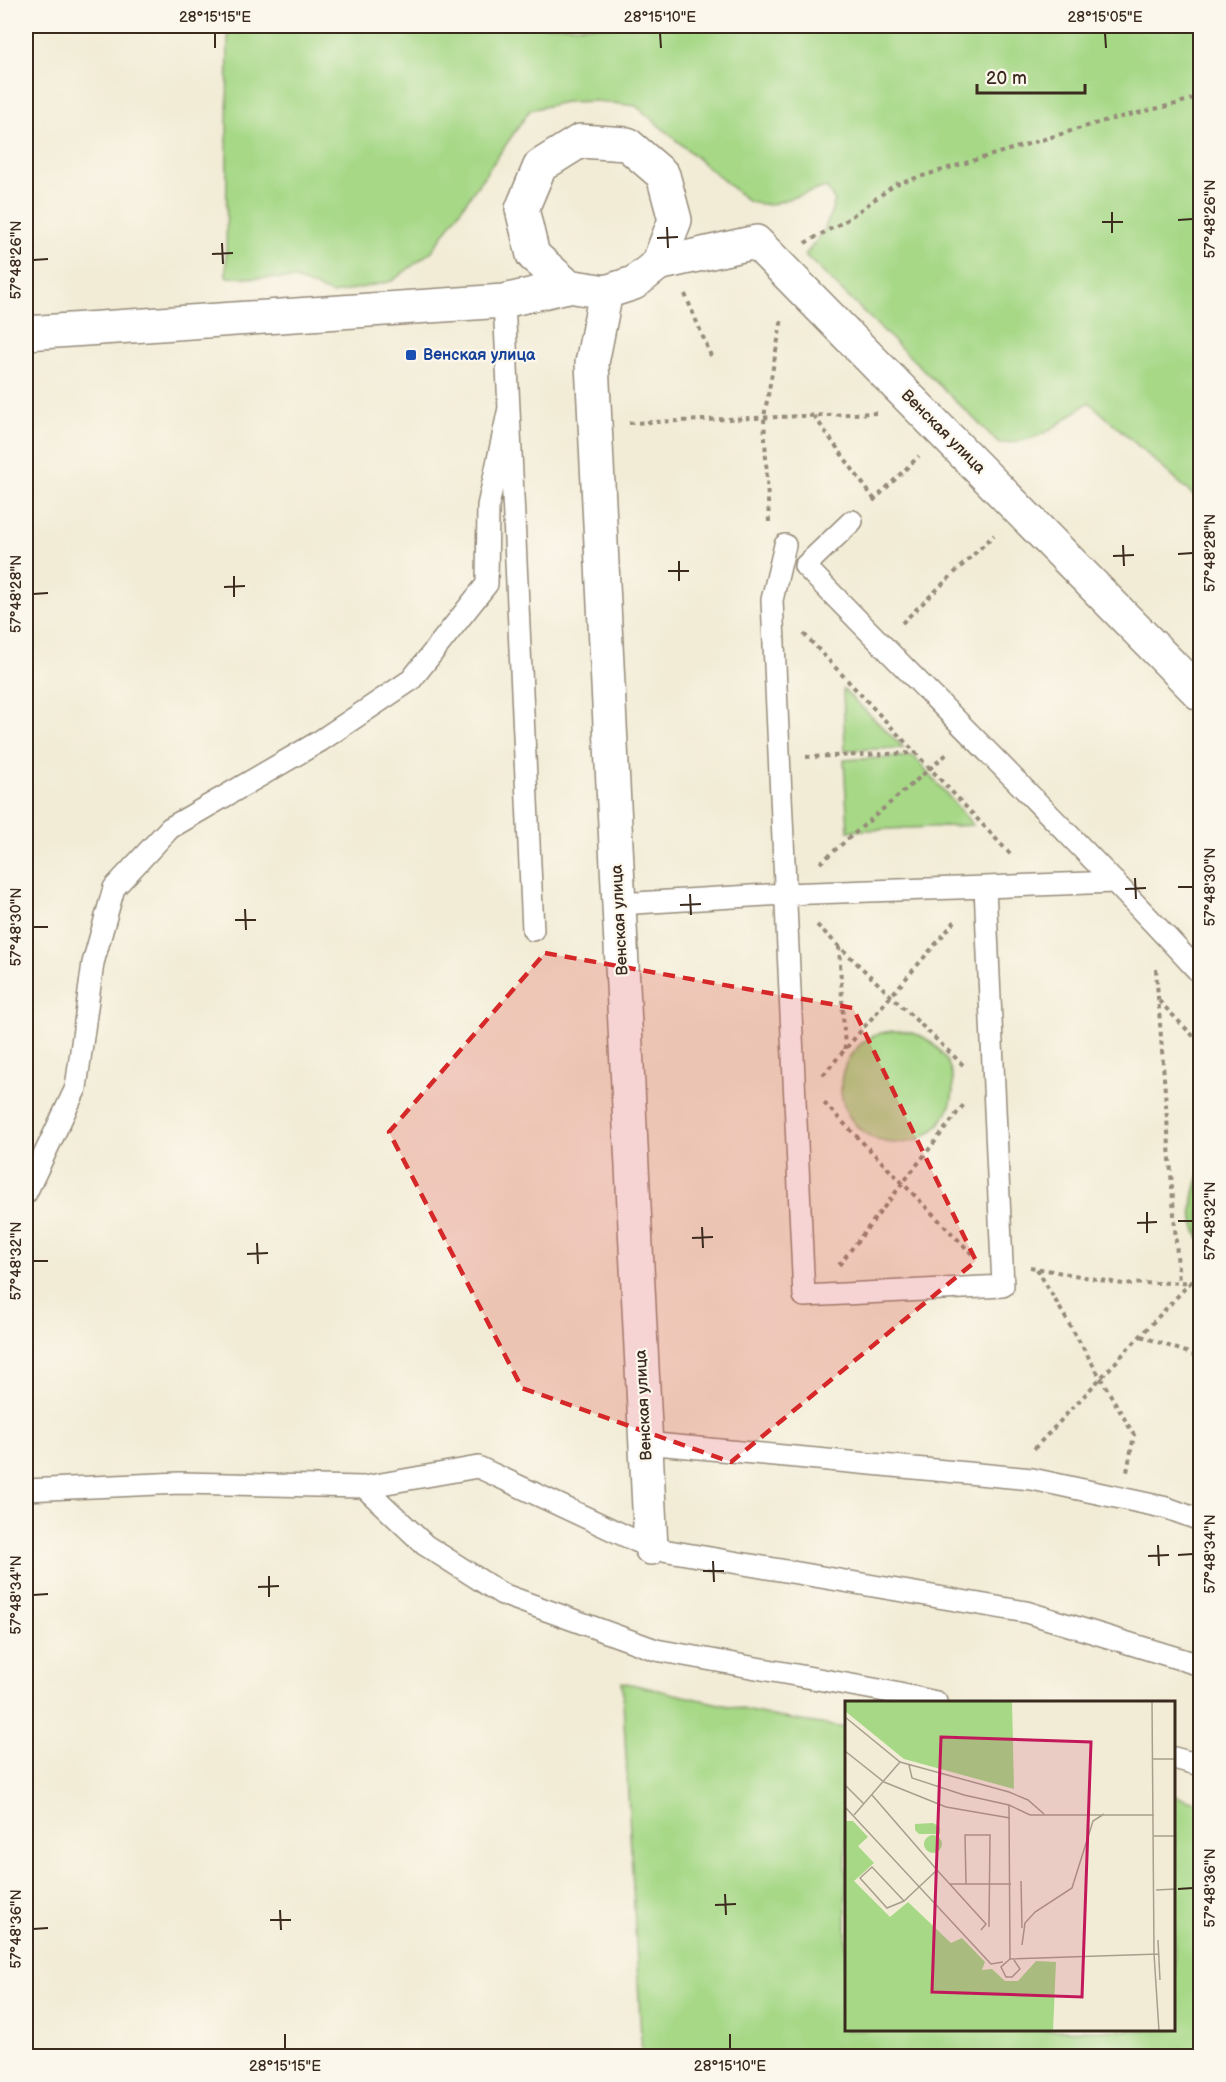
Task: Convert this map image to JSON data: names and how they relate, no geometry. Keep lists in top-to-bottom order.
{
  "streets": {
    "street": ["Венская улица"]
  },
  "places": {
    "transit": ["Венская улица"]
  },
  "scale_bar": "20 m",
  "coordinates": [
    "28°15'15\"E",
    "28°15'10\"E",
    "28°15'05\"E",
    "57°48'26\"N",
    "57°48'28\"N",
    "57°48'30\"N",
    "57°48'32\"N",
    "57°48'34\"N",
    "57°48'36\"N"
  ]
}
